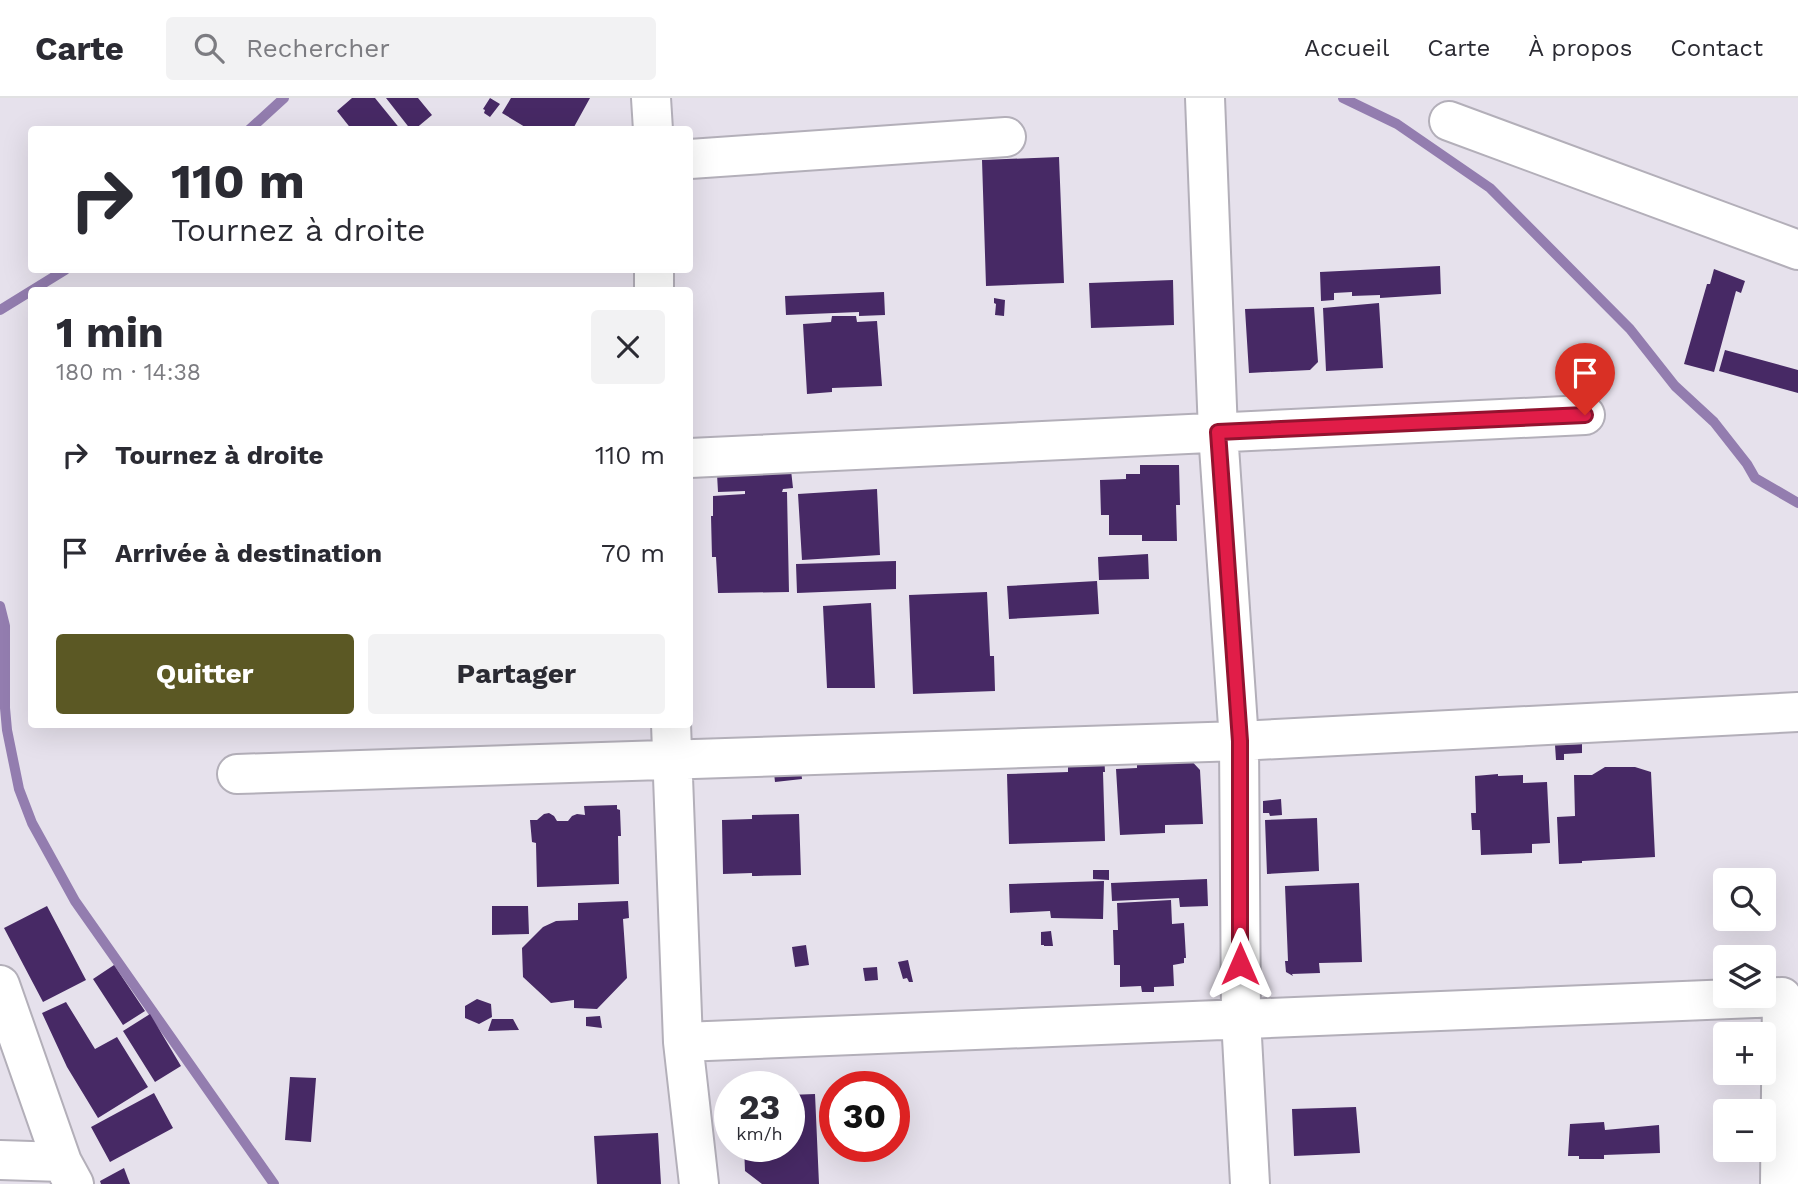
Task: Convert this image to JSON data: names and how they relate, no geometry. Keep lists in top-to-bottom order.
{
  "page": {
    "header": "Carte",
    "search": "Rechercher",
    "nav": [
      "Accueil",
      "Carte",
      "À propos",
      "Contact"
    ],
    "turn": ["110 m", "Tournez à droite"],
    "heading": ["1 min", "180 m · 14:38"],
    "list": [
      {
        "name": "Tournez à droite",
        "value": "110 m"
      },
      {
        "name": "Arrivée à destination",
        "value": "70 m"
      }
    ],
    "buttons": ["Quitter", "Partager"],
    "map_buttons": ["+", "−"],
    "speed": "23 km/h",
    "limit": "30"
  }
}
